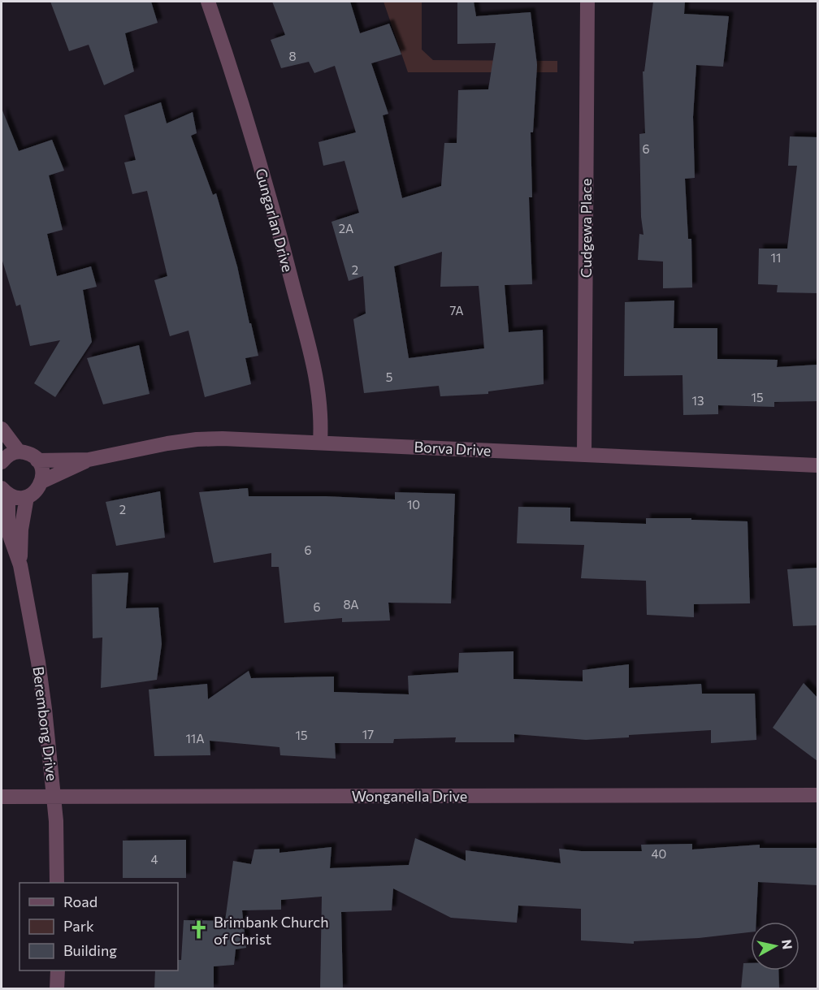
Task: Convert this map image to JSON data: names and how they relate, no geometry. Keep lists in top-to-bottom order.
{
  "streets": {
    "street": [
      "Gungarlan Drive",
      "Cudgewa Place",
      "Borva Drive",
      "Berembong Drive",
      "Wonganella Drive"
    ]
  },
  "crossings": [
    ["Gungarlan Drive", "Borva Drive"],
    ["Cudgewa Place", "Borva Drive"],
    ["Berembong Drive", "Wonganella Drive"]
  ],
  "places": {
    "church": ["Brimbank Church of Christ"]
  },
  "house_numbers": [
    "8",
    "6",
    "2A",
    "11",
    "2",
    "7A",
    "5",
    "15",
    "13",
    "10",
    "2",
    "6",
    "8A",
    "6",
    "17",
    "15",
    "11A",
    "40",
    "4"
  ],
  "legend": ["Road", "Park", "Building"],
  "north": "right"
}
